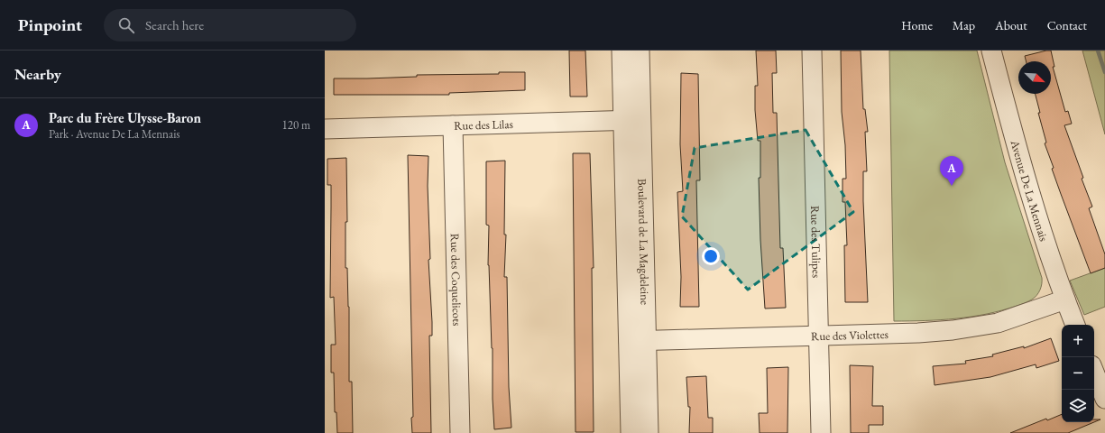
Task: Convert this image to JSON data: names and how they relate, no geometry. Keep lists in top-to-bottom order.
{
  "streets": {
    "street": [
      "Rue des Lilas",
      "Avenue De La Mennais",
      "Boulevard de La Magdeleine",
      "Rue des Tulipes",
      "Rue des Coquelicots",
      "Rue des Violettes"
    ]
  },
  "crossings": [
    ["Rue des Lilas", "Boulevard de La Magdeleine"],
    ["Rue des Lilas", "Rue des Coquelicots"],
    ["Avenue De La Mennais", "Rue des Violettes"],
    ["Boulevard de La Magdeleine", "Rue des Violettes"],
    ["Rue des Tulipes", "Rue des Violettes"]
  ],
  "north": "bottom right",
  "page": {
    "header": "Pinpoint",
    "search": "Search here",
    "nav": [
      "Home",
      "Map",
      "About",
      "Contact"
    ],
    "heading": "Nearby",
    "list": [
      {
        "mark": "A",
        "name": "Parc du Frère Ulysse-Baron",
        "note": "Park · Avenue De La Mennais",
        "value": "120 m"
      }
    ],
    "pins": "A",
    "map_buttons": ["+", "−"]
  }
}
